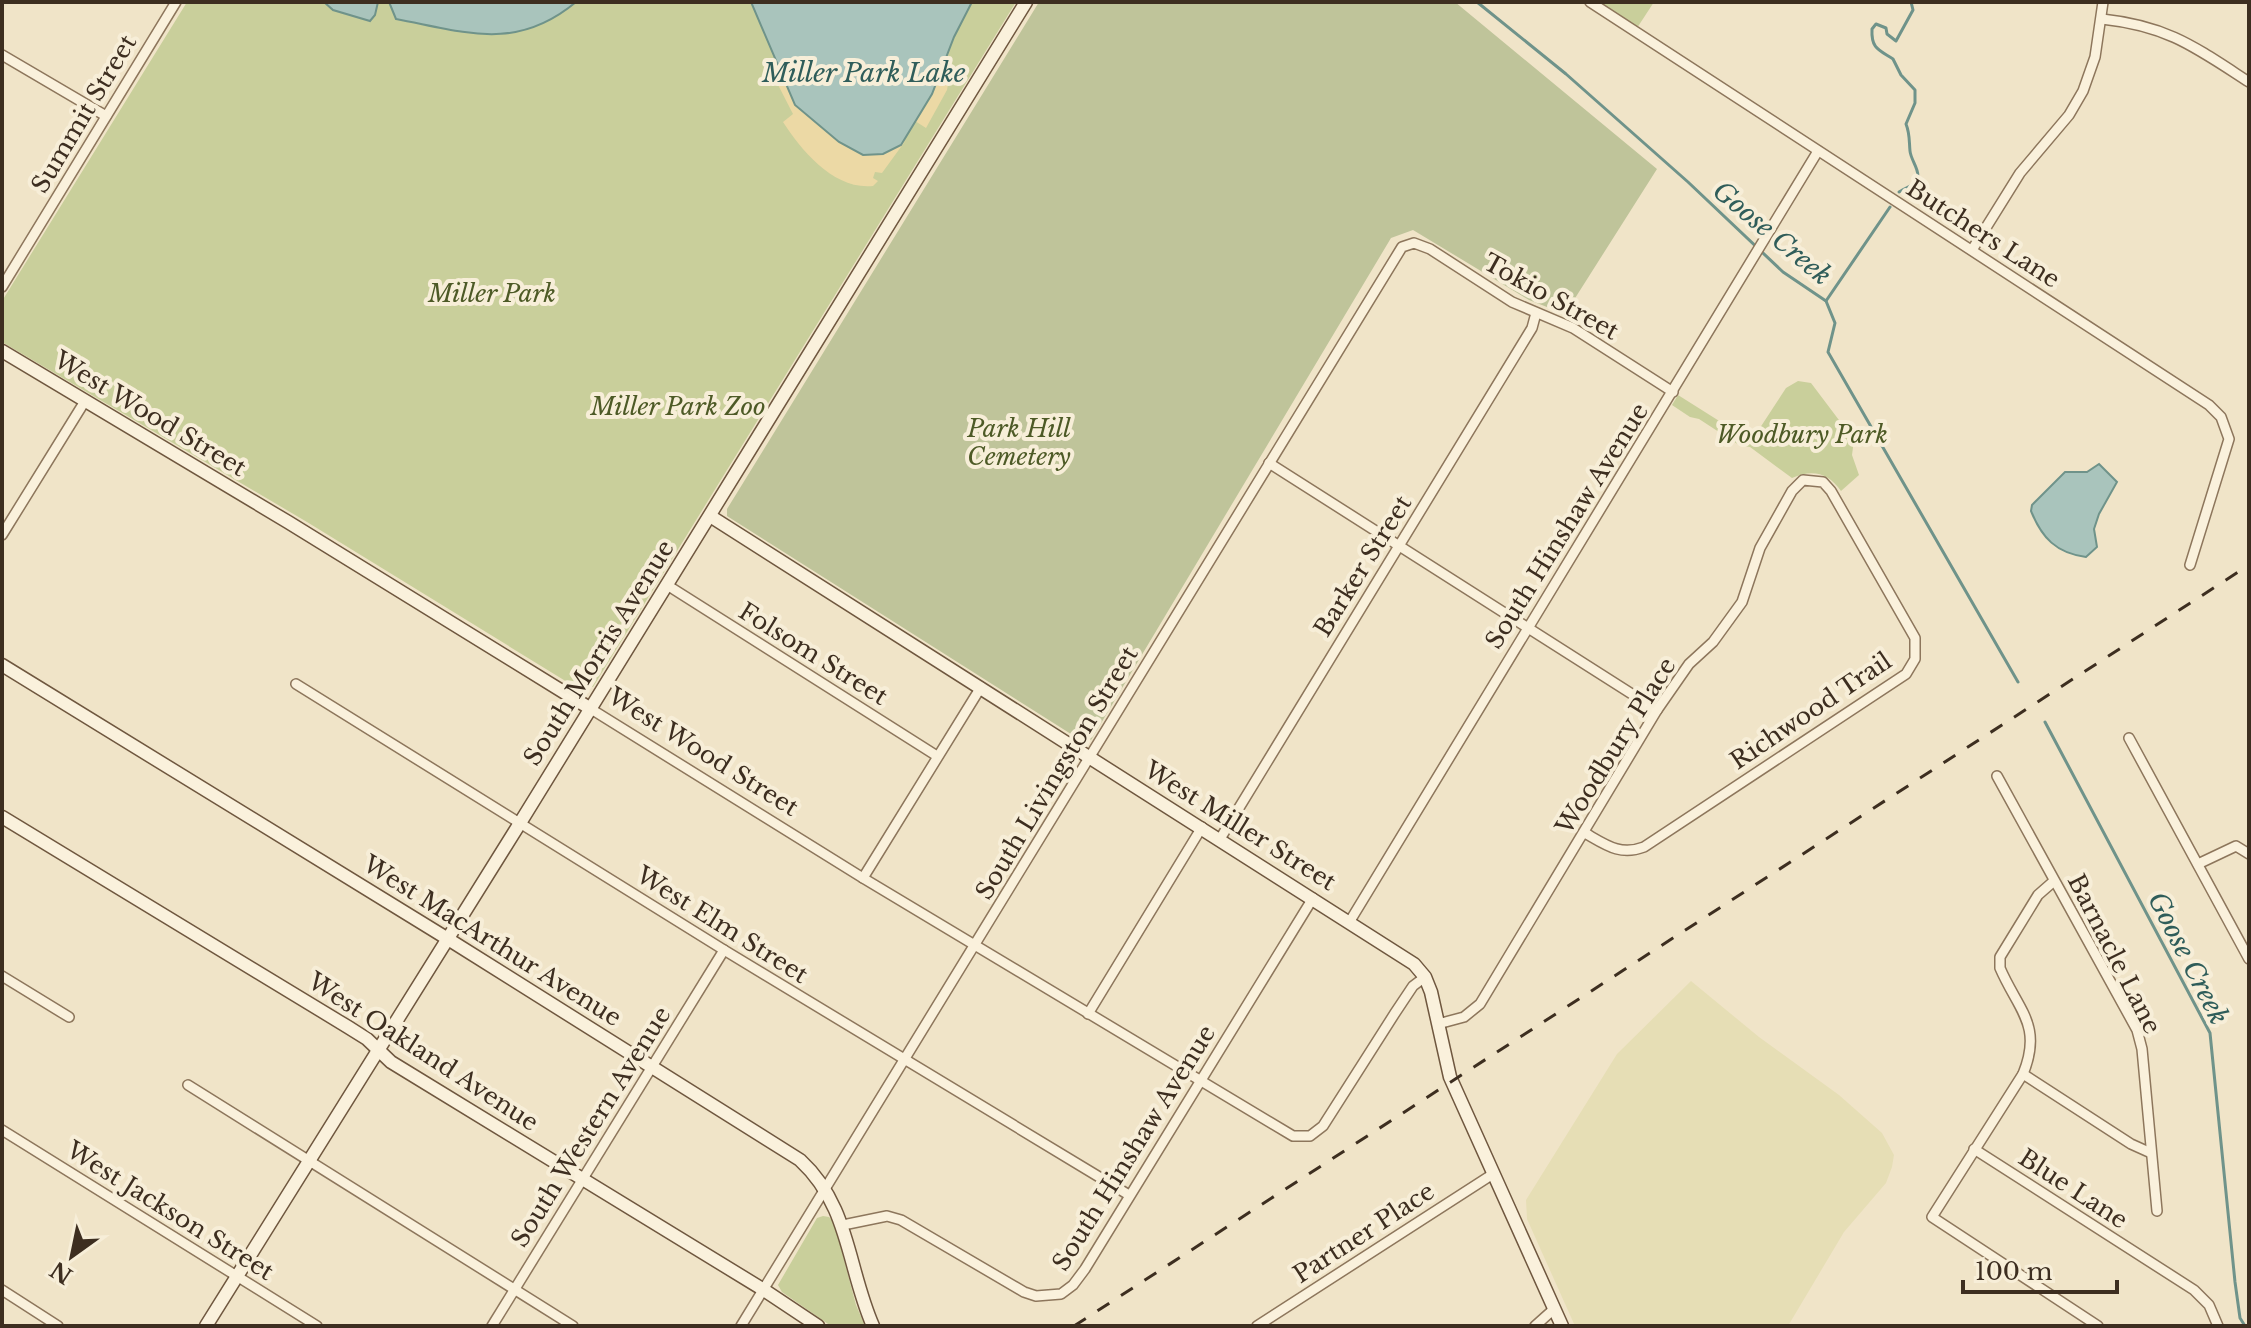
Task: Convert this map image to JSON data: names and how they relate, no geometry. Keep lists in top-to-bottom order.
{
  "streets": {
    "main road": [
      "West Wood Street",
      "South Morris Avenue",
      "West Miller Street",
      "West MacArthur Avenue",
      "West Oakland Avenue"
    ],
    "street": [
      "Summit Street",
      "Butchers Lane",
      "Tokio Street",
      "South Hinshaw Avenue",
      "Barker Street",
      "Folsom Street",
      "Richwood Trail",
      "Woodbury Place",
      "South Livingston Street",
      "West Elm Street",
      "Barnacle Lane",
      "South Western Avenue",
      "Blue Lane",
      "West Jackson Street",
      "Partner Place"
    ]
  },
  "crossings": [
    ["Butchers Lane", "South Hinshaw Avenue"],
    ["Tokio Street", "South Hinshaw Avenue"],
    ["Tokio Street", "Barker Street"],
    ["Tokio Street", "South Livingston Street"],
    ["West Wood Street", "South Hinshaw Avenue"],
    ["West Wood Street", "South Morris Avenue"],
    ["West Wood Street", "South Livingston Street"],
    ["West Wood Street", "West Miller Street"],
    ["South Hinshaw Avenue", "West Miller Street"],
    ["South Hinshaw Avenue", "West Elm Street"],
    ["South Hinshaw Avenue", "West MacArthur Avenue"],
    ["Barker Street", "West Miller Street"],
    ["South Morris Avenue", "Folsom Street"],
    ["South Morris Avenue", "West Miller Street"],
    ["South Morris Avenue", "West Elm Street"],
    ["South Morris Avenue", "West MacArthur Avenue"],
    ["South Morris Avenue", "West Oakland Avenue"],
    ["South Morris Avenue", "West Jackson Street"],
    ["Richwood Trail", "Woodbury Place"],
    ["South Livingston Street", "West Miller Street"],
    ["South Livingston Street", "West Elm Street"],
    ["South Livingston Street", "West MacArthur Avenue"],
    ["South Livingston Street", "West Oakland Avenue"],
    ["West Elm Street", "South Western Avenue"],
    ["West MacArthur Avenue", "South Western Avenue"],
    ["West Oakland Avenue", "South Western Avenue"]
  ],
  "water": ["Miller Park Lake", "Goose Creek"],
  "parks": [
    "Miller Park",
    "Miller Park Zoo",
    "Park Hill Cemetery",
    "Woodbury Park"
  ],
  "scale_bar": "100 m",
  "north": "bottom left"
}
